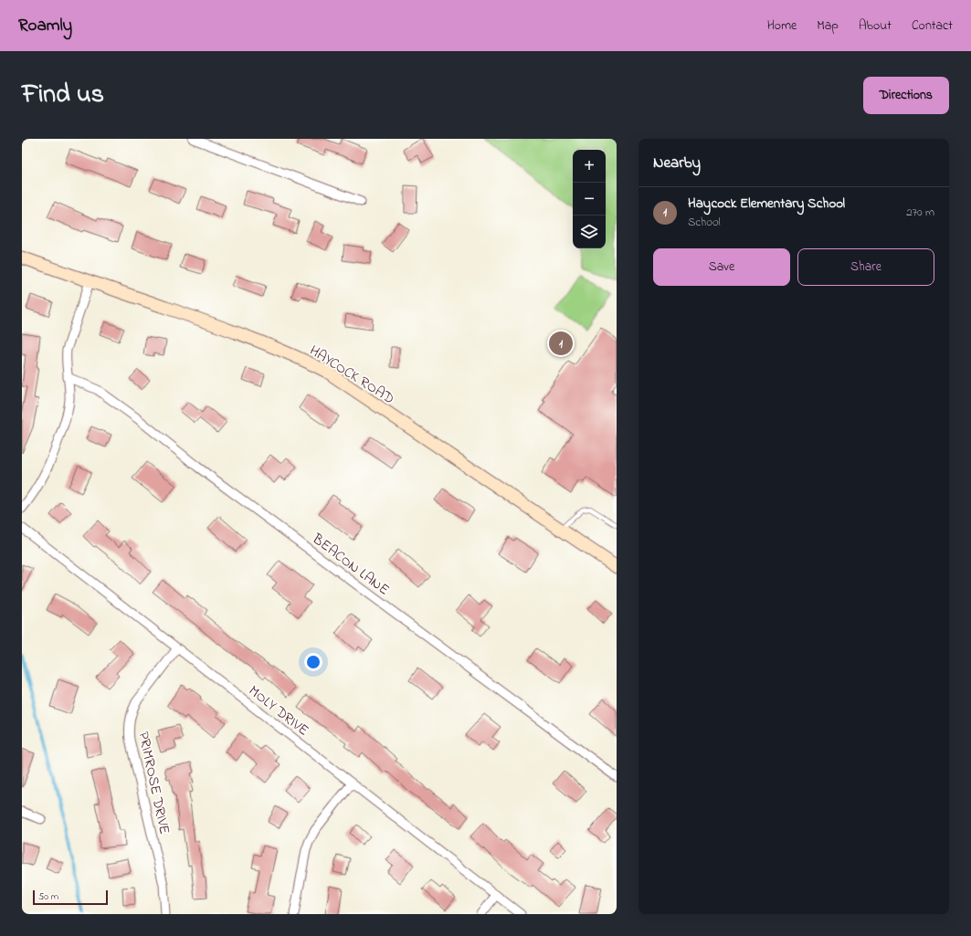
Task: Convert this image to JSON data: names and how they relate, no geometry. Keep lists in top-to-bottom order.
{
  "streets": {
    "main road": ["HAYCOCK ROAD"],
    "street": ["BEACON LANE", "MOLY DRIVE", "PRIMROSE DRIVE"]
  },
  "crossings": [
    ["MOLY DRIVE", "PRIMROSE DRIVE"]
  ],
  "scale_bar": "50 m",
  "page": {
    "header": "Roamly",
    "nav": [
      "Home",
      "Map",
      "About",
      "Contact"
    ],
    "title": "Find us",
    "buttons": [
      "Directions",
      ["Save", "Share"]
    ],
    "heading": "Nearby",
    "map_buttons": ["+", "−"],
    "list": [
      {
        "mark": "1",
        "name": "Haycock Elementary School",
        "note": "School",
        "value": "270 m"
      }
    ],
    "pins": "1",
    "scale": "50 m"
  }
}
